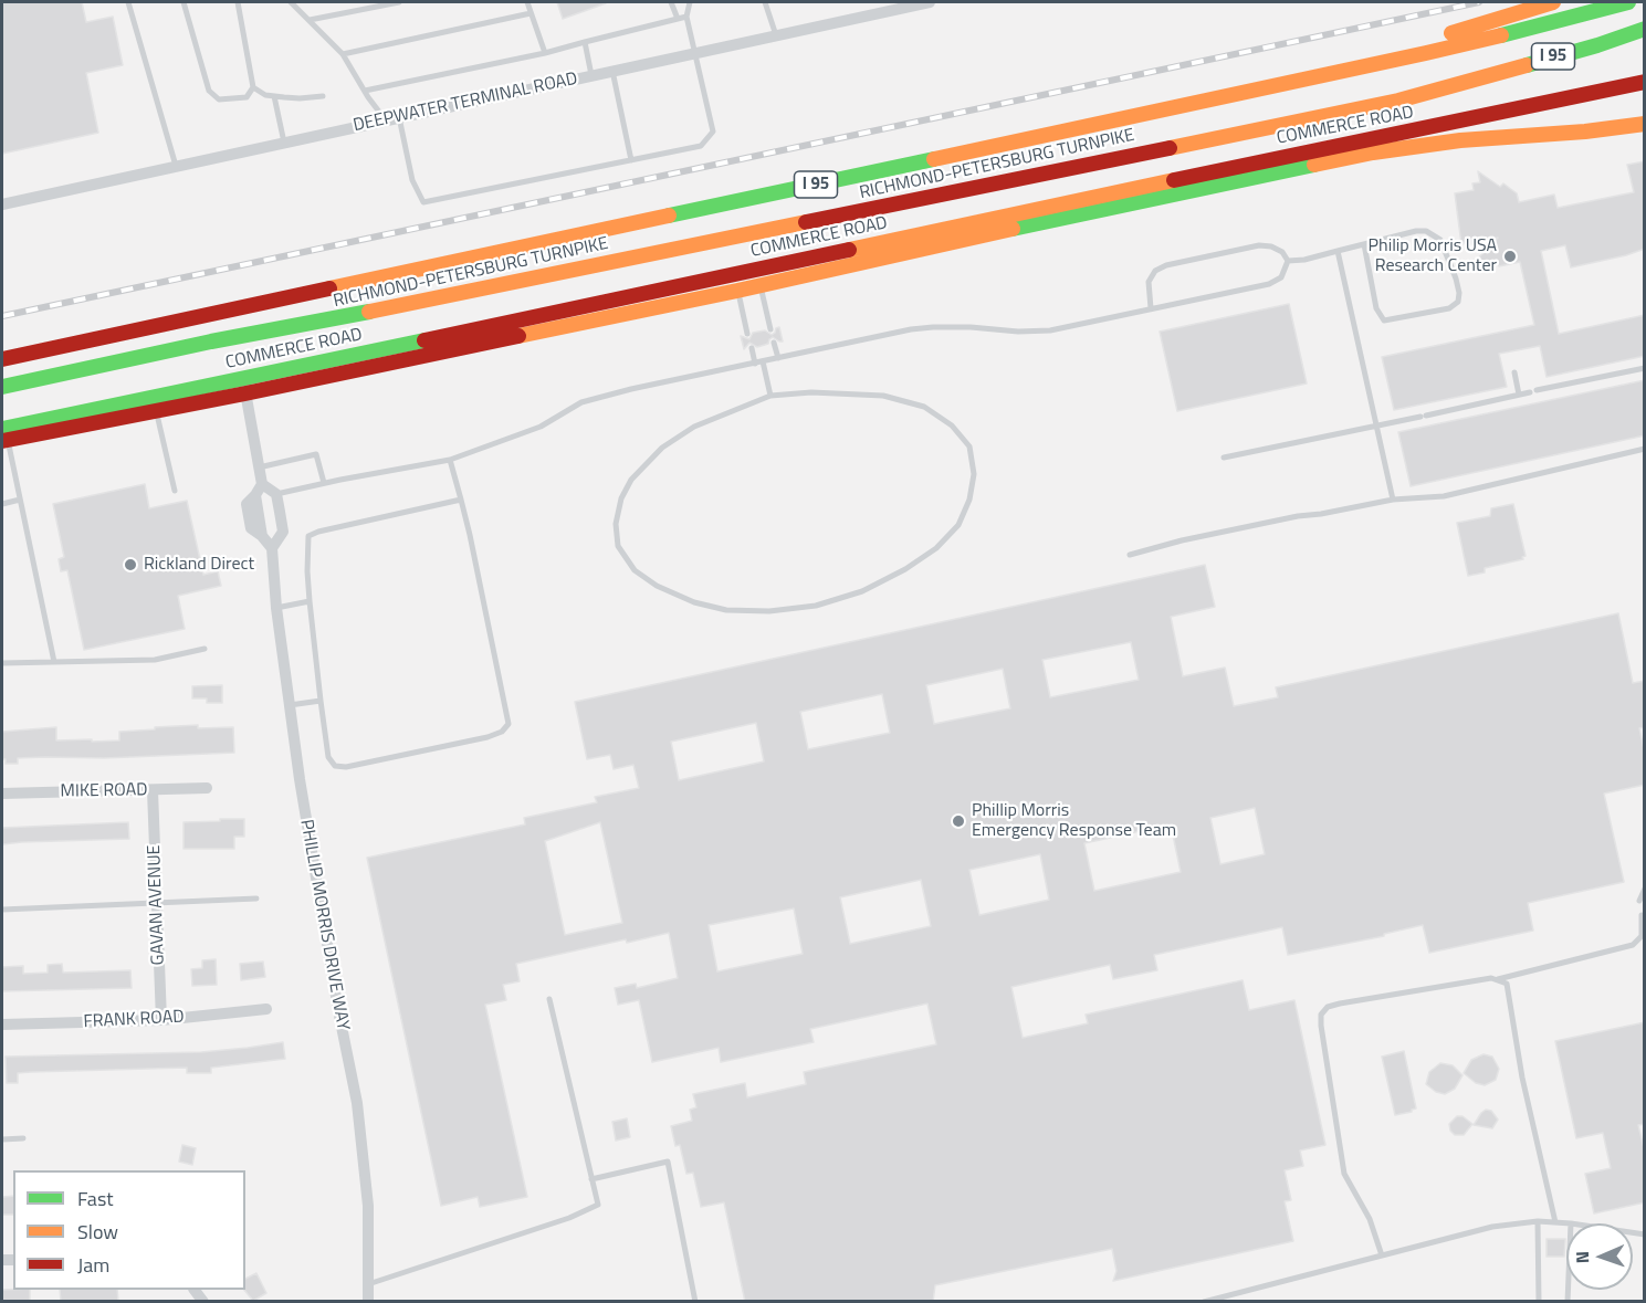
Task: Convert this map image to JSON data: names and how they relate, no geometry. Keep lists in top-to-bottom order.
{
  "streets": {
    "main road": ["I 95", "COMMERCE ROAD", "RICHMOND-PETERSBURG TURNPIKE"],
    "street": [
      "DEEPWATER TERMINAL ROAD",
      "MIKE ROAD",
      "GAVAN AVENUE",
      "PHILLIP MORRIS DRIVE WAY",
      "FRANK ROAD"
    ]
  },
  "crossings": [
    ["MIKE ROAD", "GAVAN AVENUE"],
    ["GAVAN AVENUE", "FRANK ROAD"]
  ],
  "places": ["Philip Morris USA Research Center", "Rickland Direct", "Phillip Morris Emergency Response Team"],
  "legend": ["Fast", "Slow", "Jam"],
  "north": "left"
}
